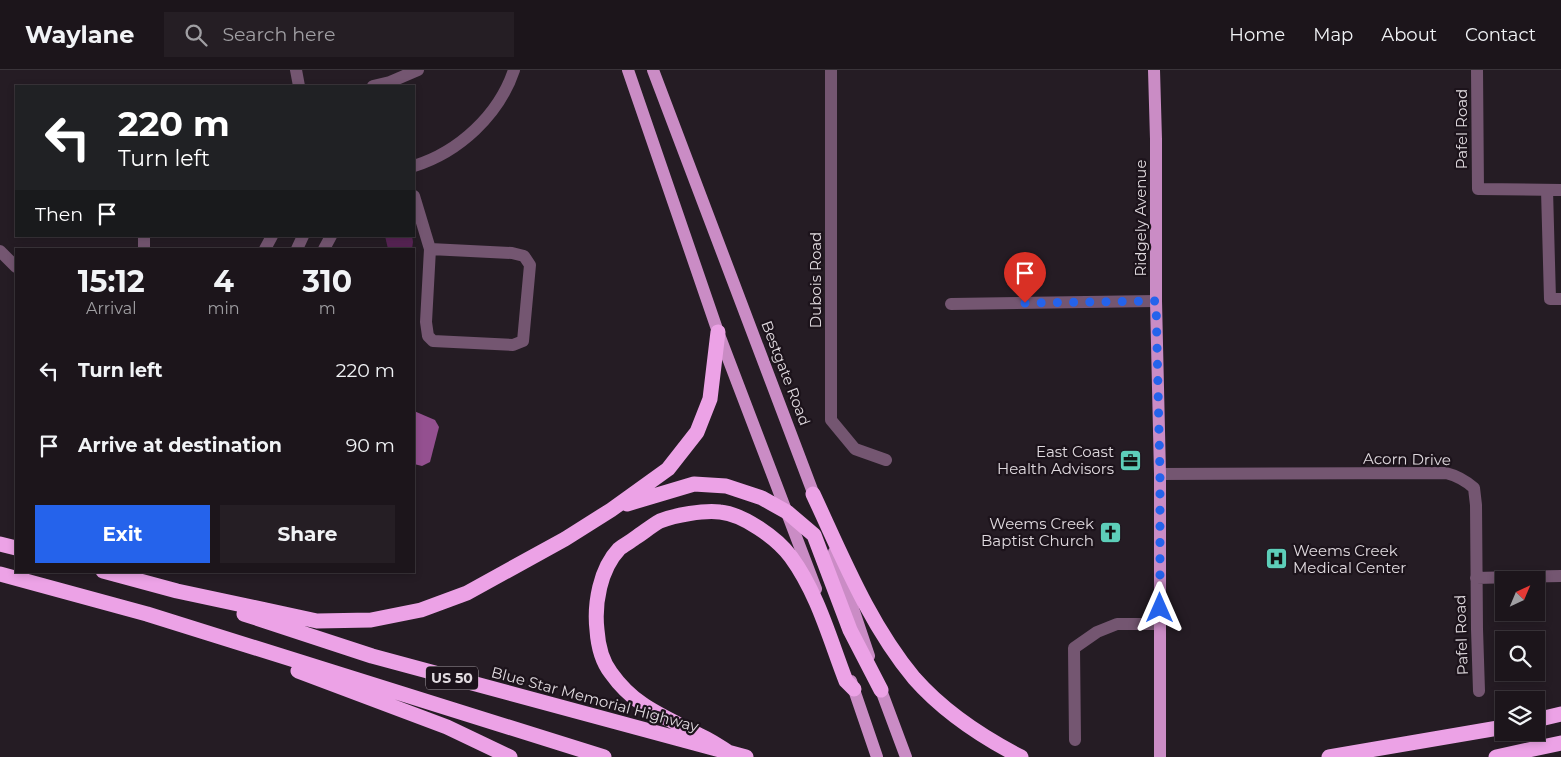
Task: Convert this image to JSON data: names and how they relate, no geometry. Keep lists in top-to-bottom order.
{
  "streets": {
    "highway": ["US 50", "Blue Star Memorial Highway"],
    "main road": ["Ridgely Avenue", "Bestgate Road"],
    "street": ["Pafel Road", "Dubois Road", "Acorn Drive"]
  },
  "crossings": [
    ["Pafel Road", "Acorn Drive"],
    ["Ridgely Avenue", "Acorn Drive"],
    ["US 50", "Blue Star Memorial Highway"]
  ],
  "places": {
    "office": ["East Coast Health Advisors"],
    "church": ["Weems Creek Baptist Church"],
    "hospital": ["Weems Creek Medical Center"]
  },
  "north": "top right",
  "page": {
    "header": "Waylane",
    "search": "Search here",
    "nav": [
      "Home",
      "Map",
      "About",
      "Contact"
    ],
    "turn": ["220 m", "Turn left"],
    "then": "Then",
    "eta": [
      "15:12",
      "Arrival",
      "4",
      "min",
      "310",
      "m"
    ],
    "list": [
      {
        "name": "Turn left",
        "value": "220 m"
      },
      {
        "name": "Arrive at destination",
        "value": "90 m"
      }
    ],
    "buttons": ["Exit", "Share"]
  }
}
